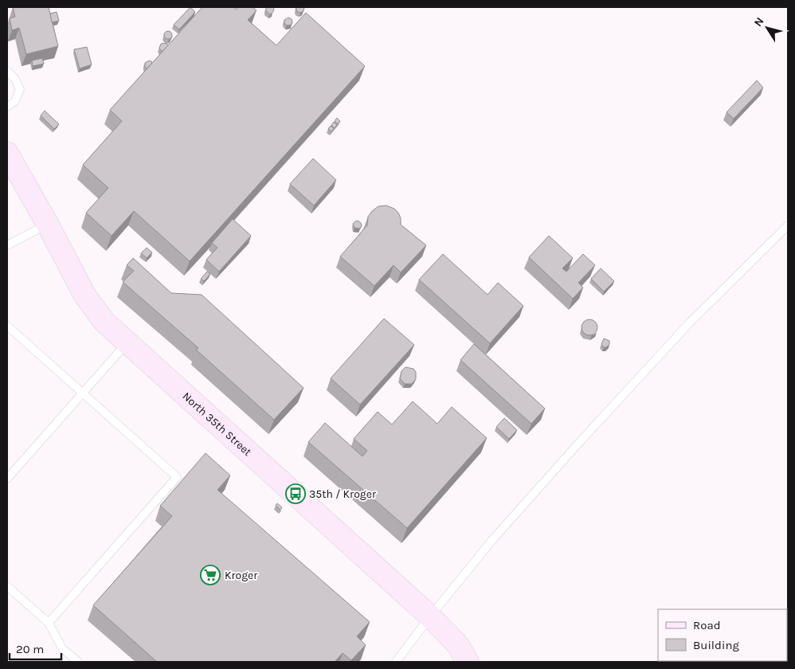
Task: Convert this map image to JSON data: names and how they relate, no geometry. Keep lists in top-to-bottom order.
{
  "streets": {
    "street": ["North 35th Street"]
  },
  "places": {
    "bus stop": ["35th / Kroger"],
    "supermarket": ["Kroger"]
  },
  "legend": ["Road", "Building"],
  "scale_bar": "20 m",
  "north": "top left"
}
